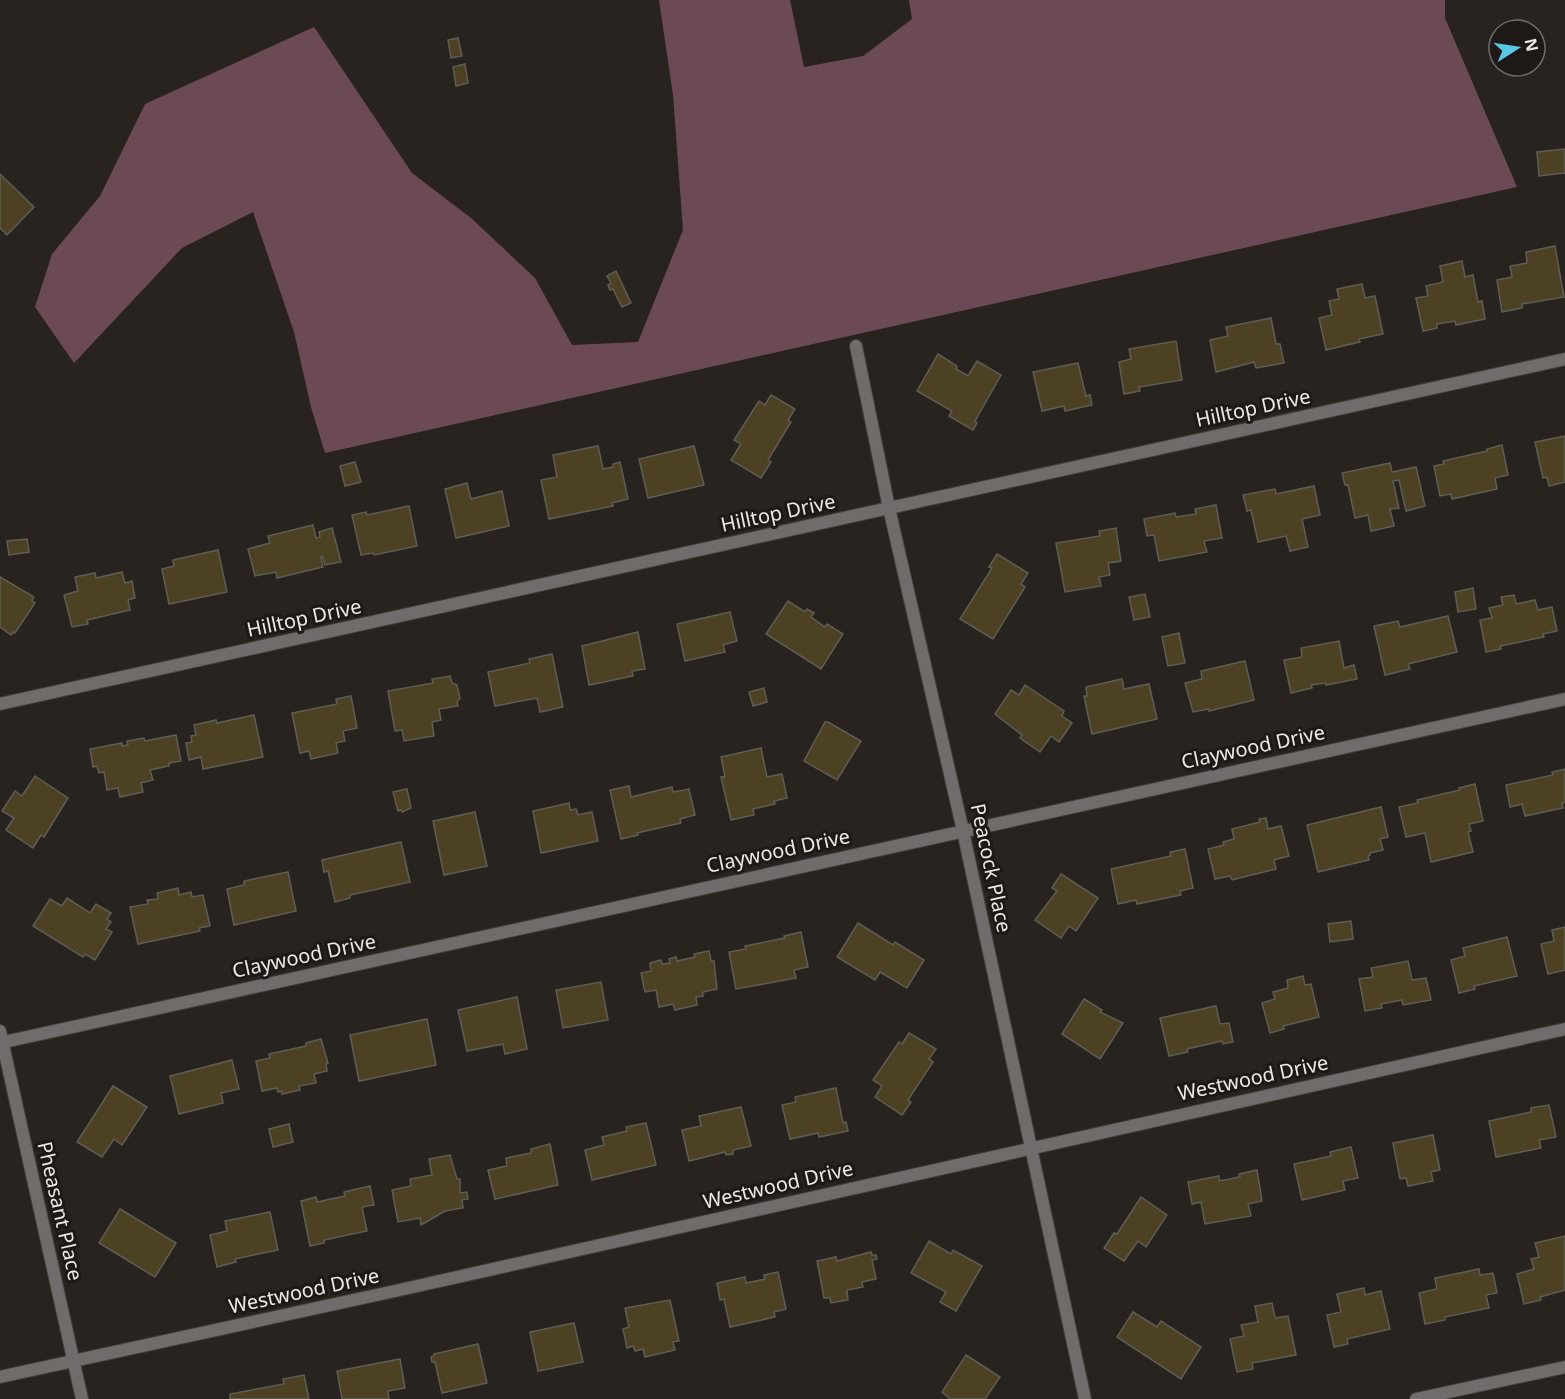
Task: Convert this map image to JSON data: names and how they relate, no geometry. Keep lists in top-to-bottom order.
{
  "streets": {
    "street": [
      "Hilltop Drive",
      "Claywood Drive",
      "Peacock Place",
      "Westwood Drive",
      "Pheasant Place"
    ]
  },
  "crossings": [
    ["Hilltop Drive", "Peacock Place"],
    ["Claywood Drive", "Peacock Place"],
    ["Claywood Drive", "Pheasant Place"],
    ["Peacock Place", "Westwood Drive"],
    ["Westwood Drive", "Pheasant Place"]
  ],
  "north": "right"
}
